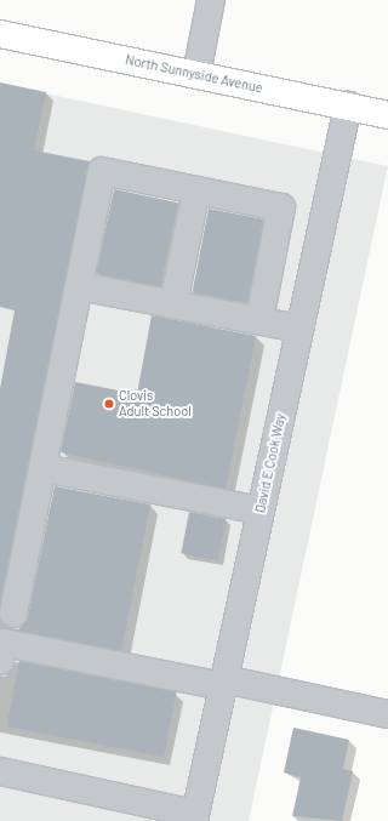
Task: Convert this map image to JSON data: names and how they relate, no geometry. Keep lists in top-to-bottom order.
{
  "streets": {
    "main road": ["North Sunnyside Avenue"],
    "street": ["David E Cook Way"]
  },
  "crossings": [
    ["North Sunnyside Avenue", "David E Cook Way"]
  ],
  "places": ["Clovis Adult School"]
}
